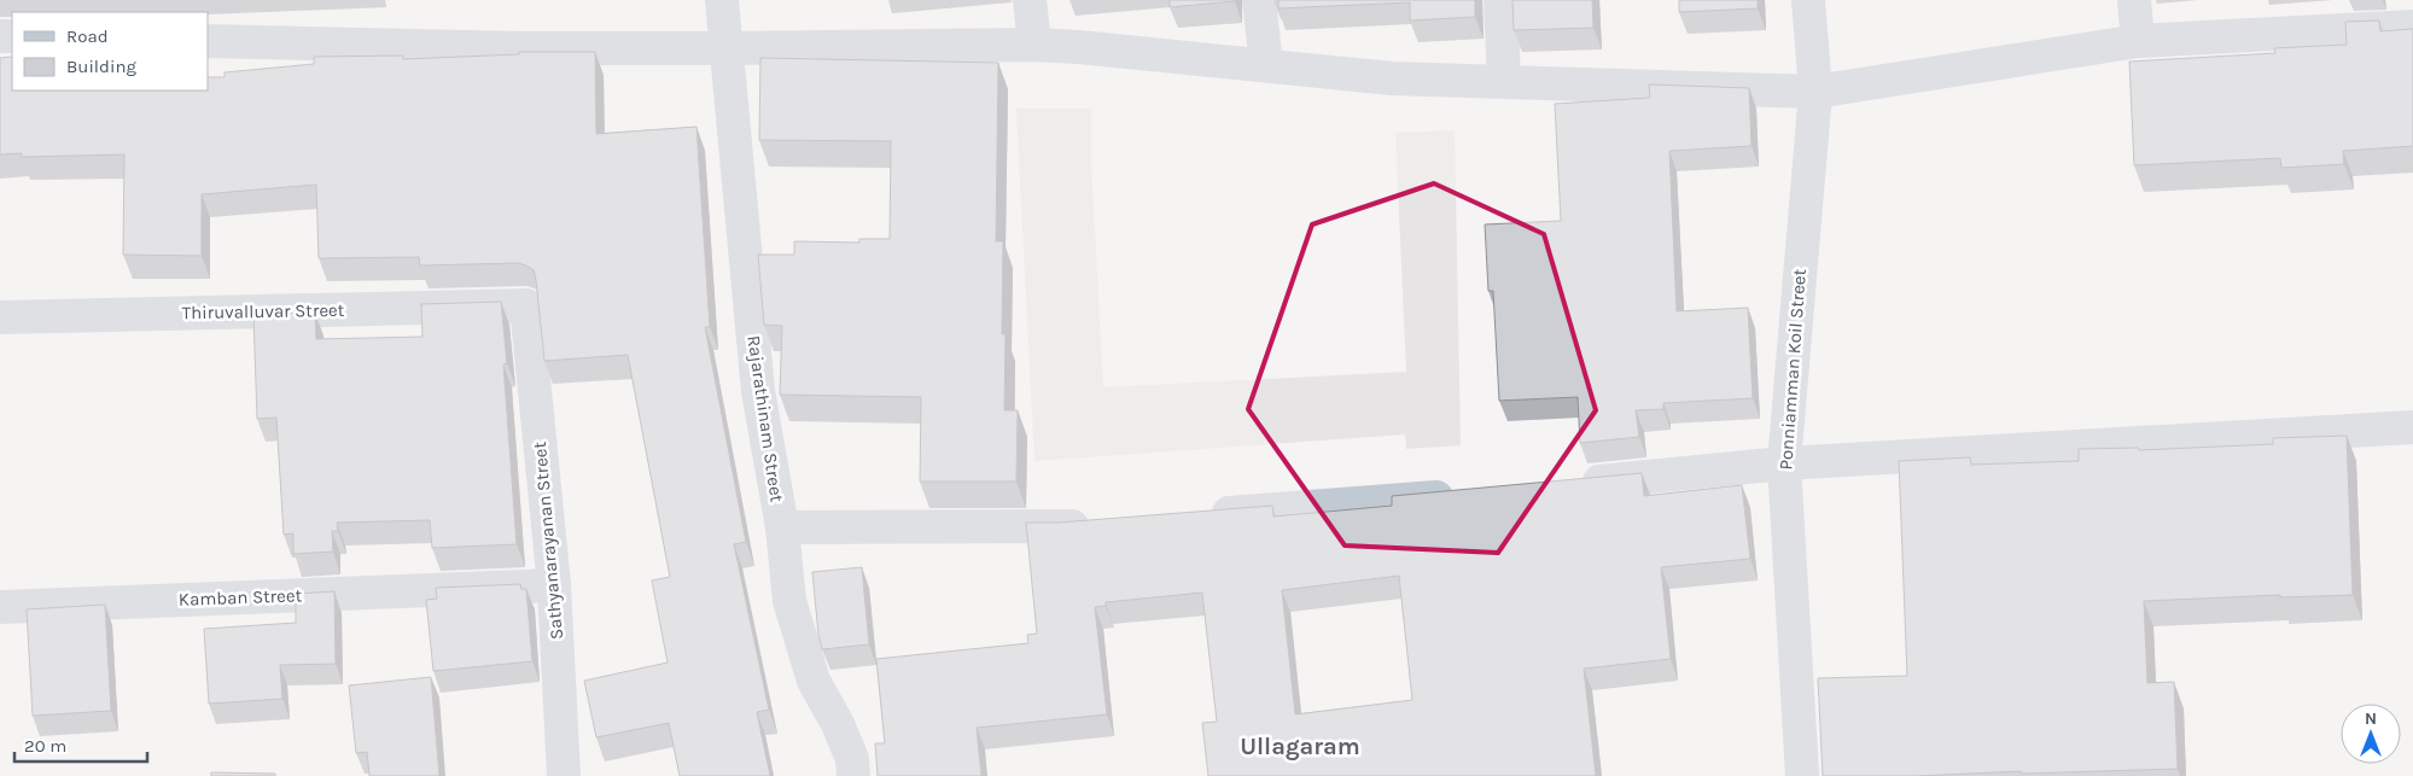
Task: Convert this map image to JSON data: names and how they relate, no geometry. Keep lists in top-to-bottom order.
{
  "streets": {
    "street": [
      "Thiruvalluvar Street",
      "Ponniamman Koil Street",
      "Rajarathinam Street",
      "Sathyanarayanan Street",
      "Kamban Street"
    ]
  },
  "crossings": [
    ["Thiruvalluvar Street", "Sathyanarayanan Street"],
    ["Sathyanarayanan Street", "Kamban Street"]
  ],
  "districts": ["Ullagaram"],
  "legend": ["Road", "Building"],
  "scale_bar": "20 m",
  "north": "top"
}
